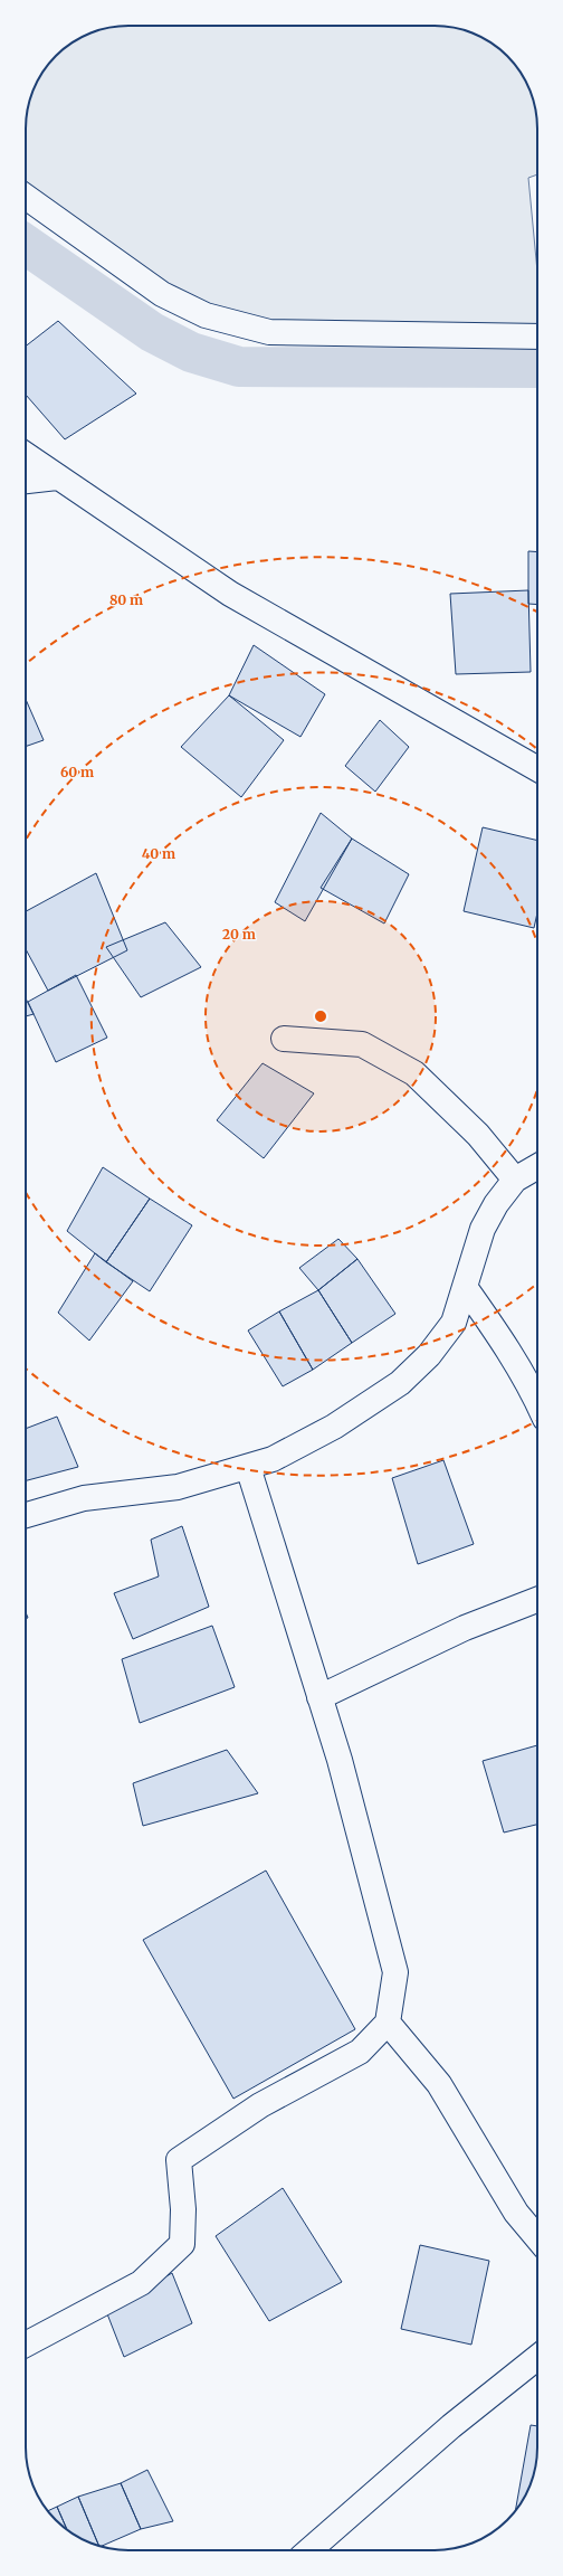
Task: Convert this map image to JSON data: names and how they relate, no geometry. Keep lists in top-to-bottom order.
{
  "rings": [
    "80 m",
    "60 m",
    "40 m",
    "20 m"
  ]
}
